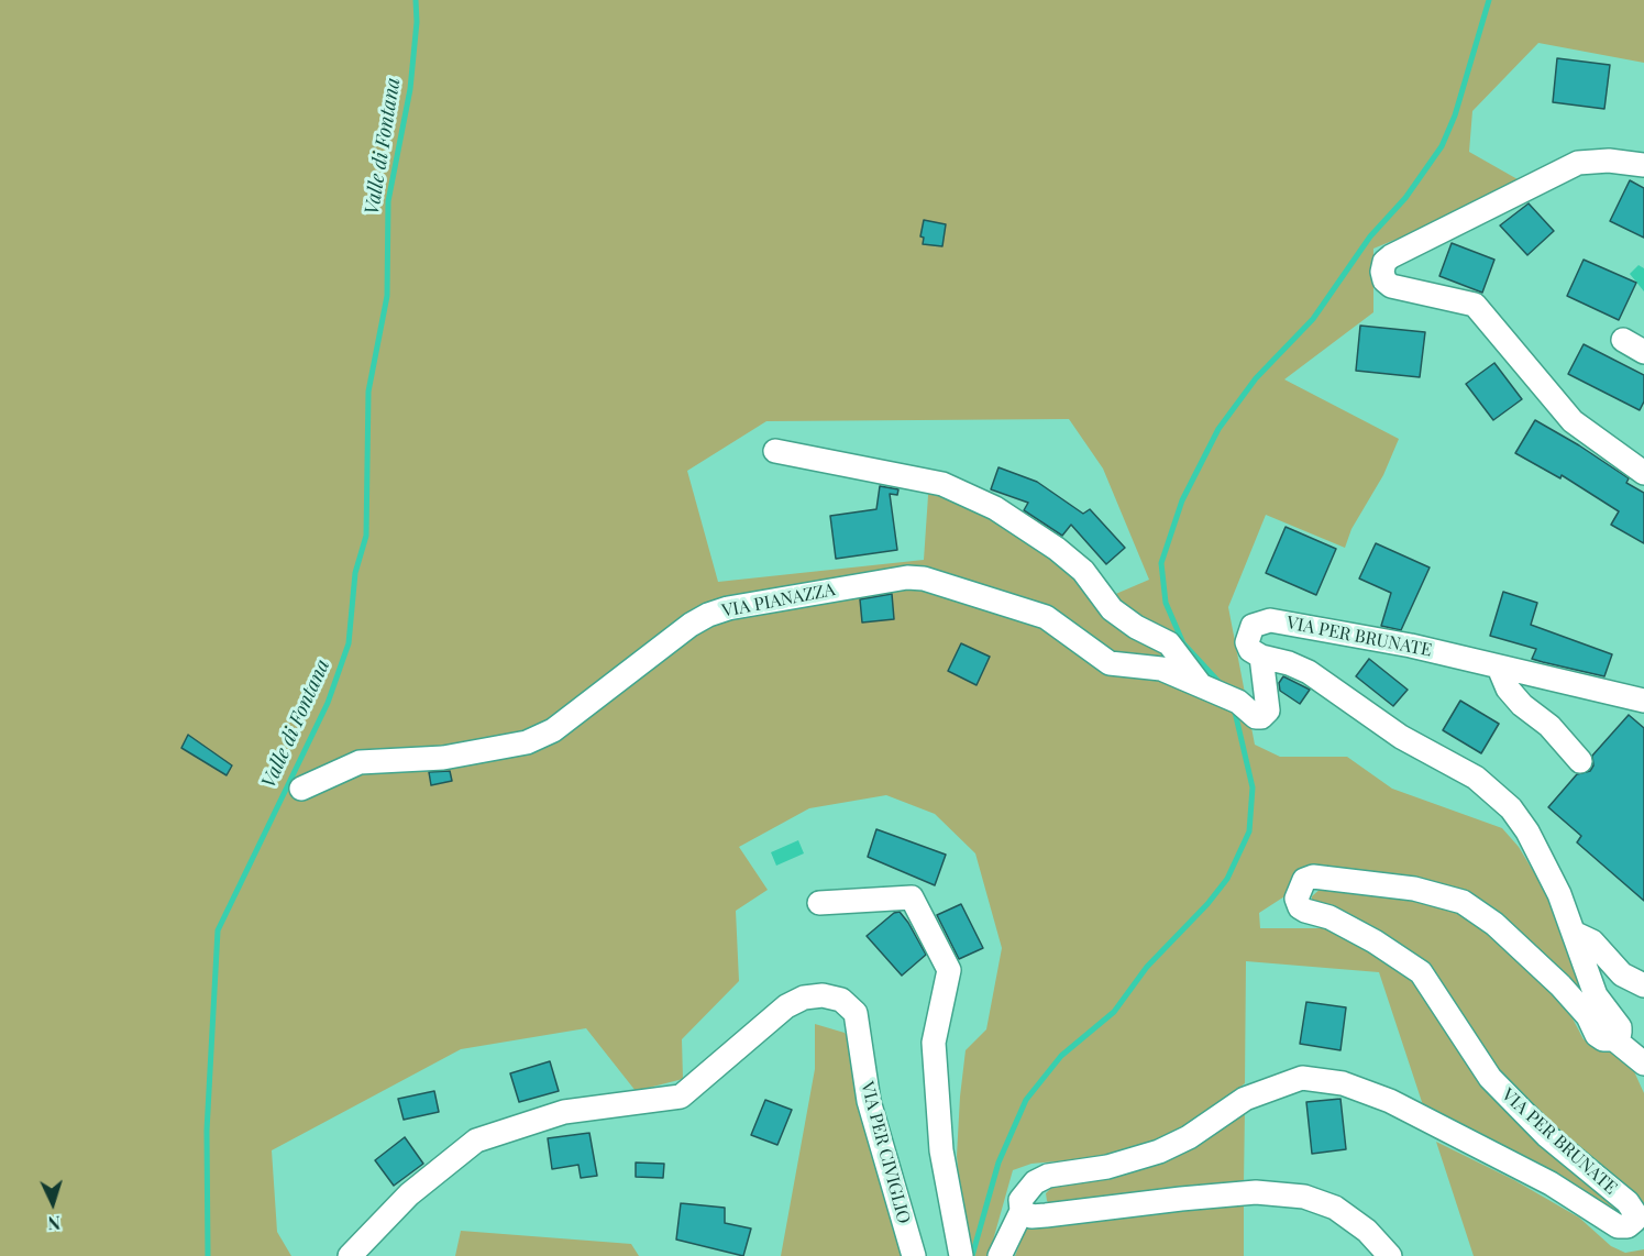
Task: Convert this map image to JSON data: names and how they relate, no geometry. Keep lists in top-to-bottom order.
{
  "streets": {
    "street": ["VIA PIANAZZA", "VIA PER BRUNATE", "VIA PER CIVIGLIO"]
  },
  "crossings": [
    ["VIA PIANAZZA", "VIA PER BRUNATE"]
  ],
  "water": ["Valle di Fontana"],
  "north": "bottom"
}
